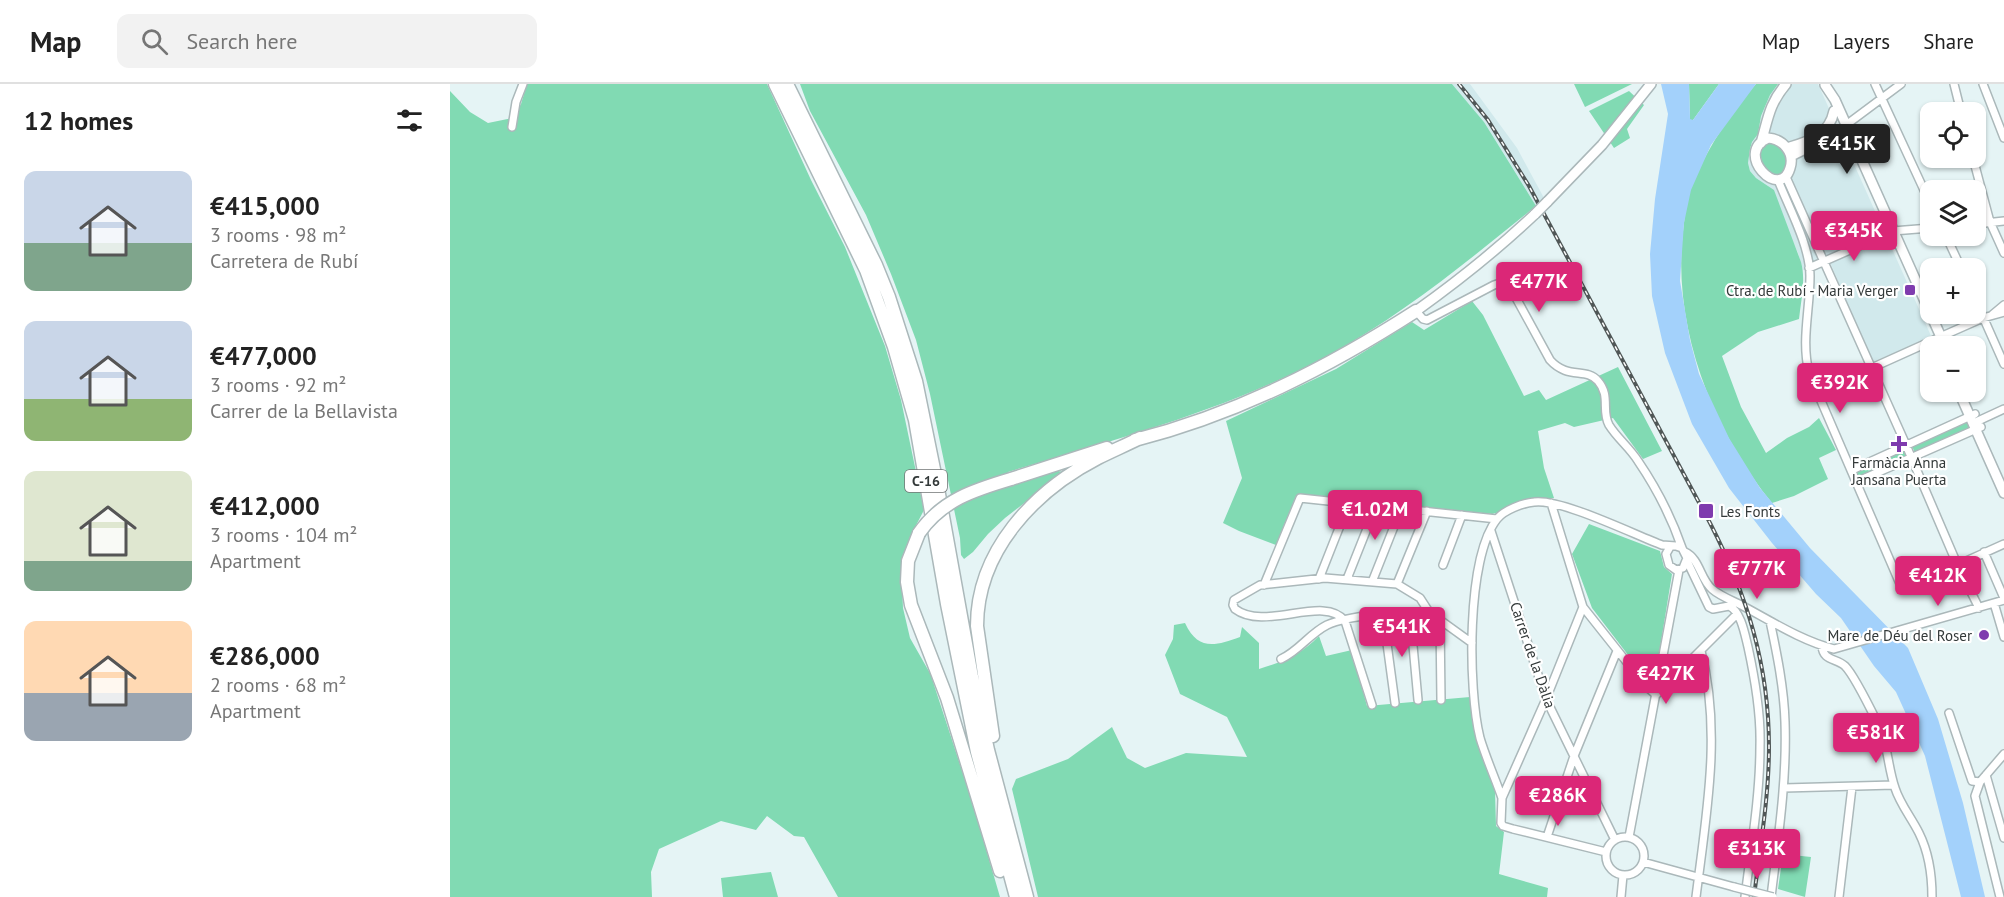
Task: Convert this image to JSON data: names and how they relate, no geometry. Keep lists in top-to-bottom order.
{
  "streets": {
    "highway": ["C-16"],
    "street": ["Carrer de la Dàlia"]
  },
  "places": {
    "transit": ["Ctra. de Rubí - Maria Verger", "Les Fonts"],
    "health": ["Farmàcia Anna Jansana Puerta"],
    "other": ["Mare de Déu del Roser"]
  },
  "page": {
    "header": "Map",
    "search": "Search here",
    "nav": ["Map", "Layers", "Share"],
    "heading": "12 homes",
    "map_buttons": ["+", "−"],
    "price": [
      "€415K",
      "€345K",
      "€477K",
      "€392K",
      "€1.02M",
      "€777K",
      "€412K",
      "€541K",
      "€427K",
      "€581K",
      "€286K",
      "€313K"
    ],
    "list": [
      {
        "name": "€415,000",
        "note": "3 rooms · 98 m² · Carretera de Rubí"
      },
      {
        "name": "€477,000",
        "note": "3 rooms · 92 m² · Carrer de la Bellavista"
      },
      {
        "name": "€412,000",
        "note": "3 rooms · 104 m² · Apartment"
      },
      {
        "name": "€286,000",
        "note": "2 rooms · 68 m² · Apartment"
      }
    ]
  }
}
